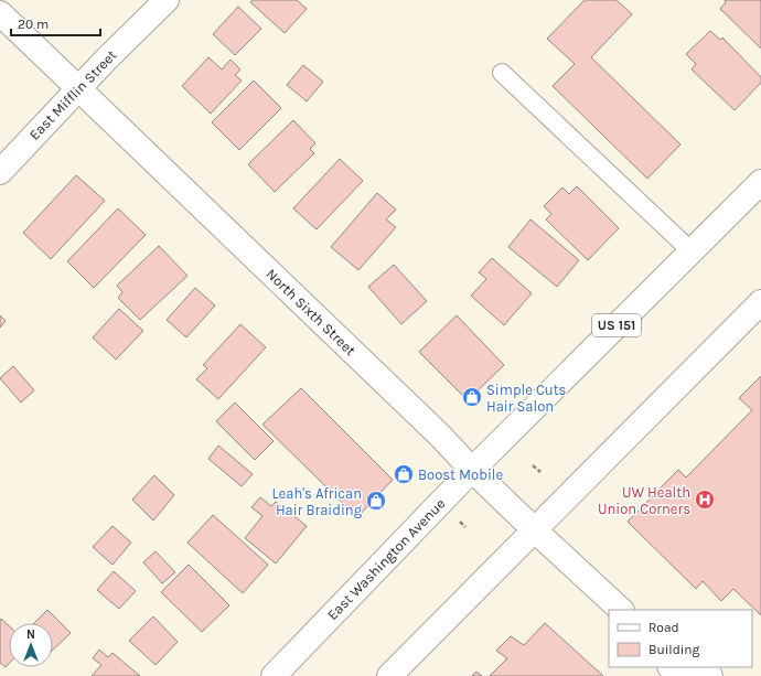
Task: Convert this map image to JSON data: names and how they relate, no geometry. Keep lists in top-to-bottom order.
{
  "streets": {
    "main road": [
      "East Mifflin Street",
      "North Sixth Street",
      "US 151",
      "East Washington Avenue"
    ]
  },
  "crossings": [
    ["East Mifflin Street", "North Sixth Street"],
    ["North Sixth Street", "East Washington Avenue"]
  ],
  "places": {
    "shop": ["Simple Cuts Hair Salon", "Boost Mobile", "Leah's African Hair Braiding"],
    "hospital": ["UW Health Union Corners"]
  },
  "legend": ["Road", "Building"],
  "scale_bar": "20 m",
  "north": "top"
}
